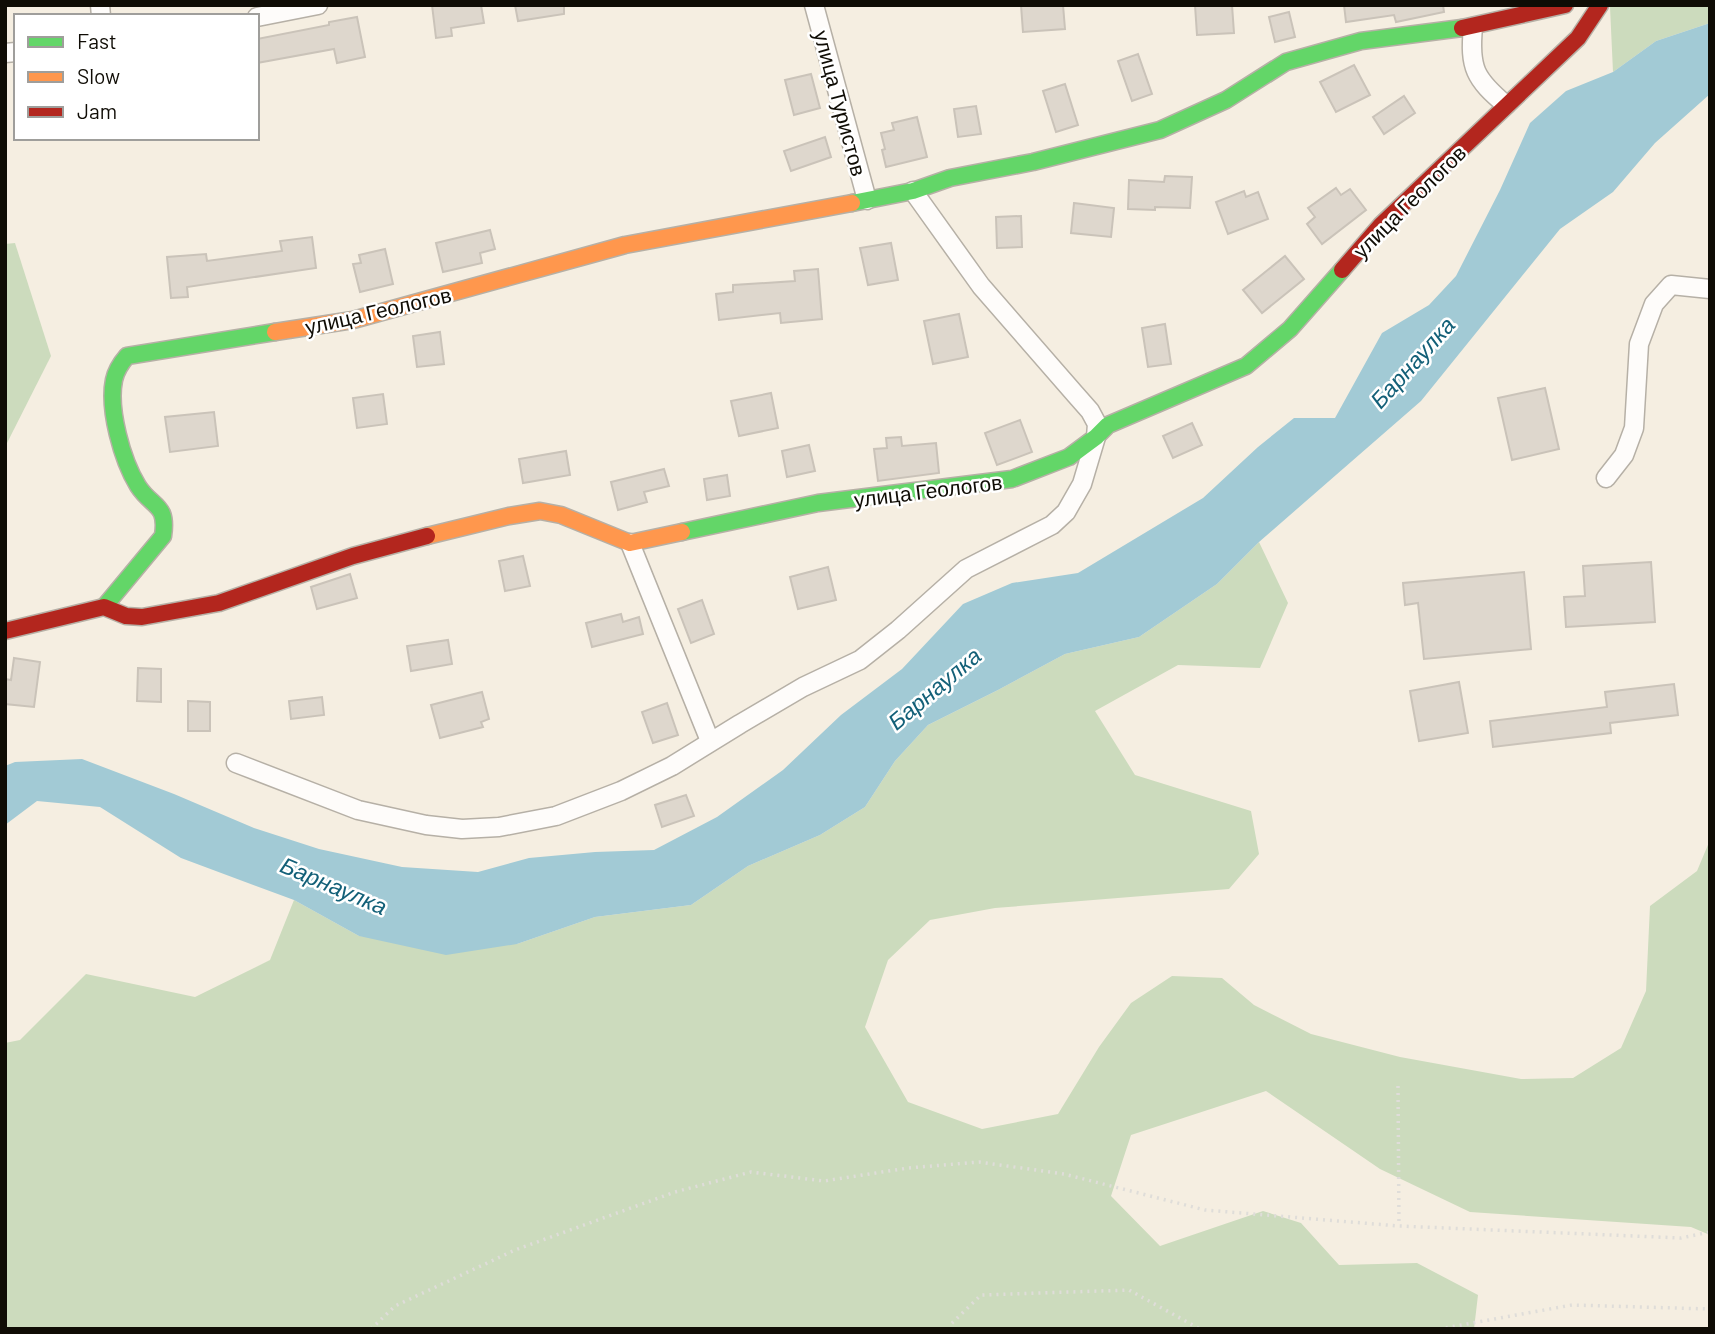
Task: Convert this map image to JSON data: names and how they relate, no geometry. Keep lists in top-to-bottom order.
{
  "streets": {
    "street": ["улица Туристов", "улица Геологов"]
  },
  "crossings": [
    ["улица Туристов", "улица Геологов"]
  ],
  "water": ["Барнаулка"],
  "legend": ["Fast", "Slow", "Jam"]
}
